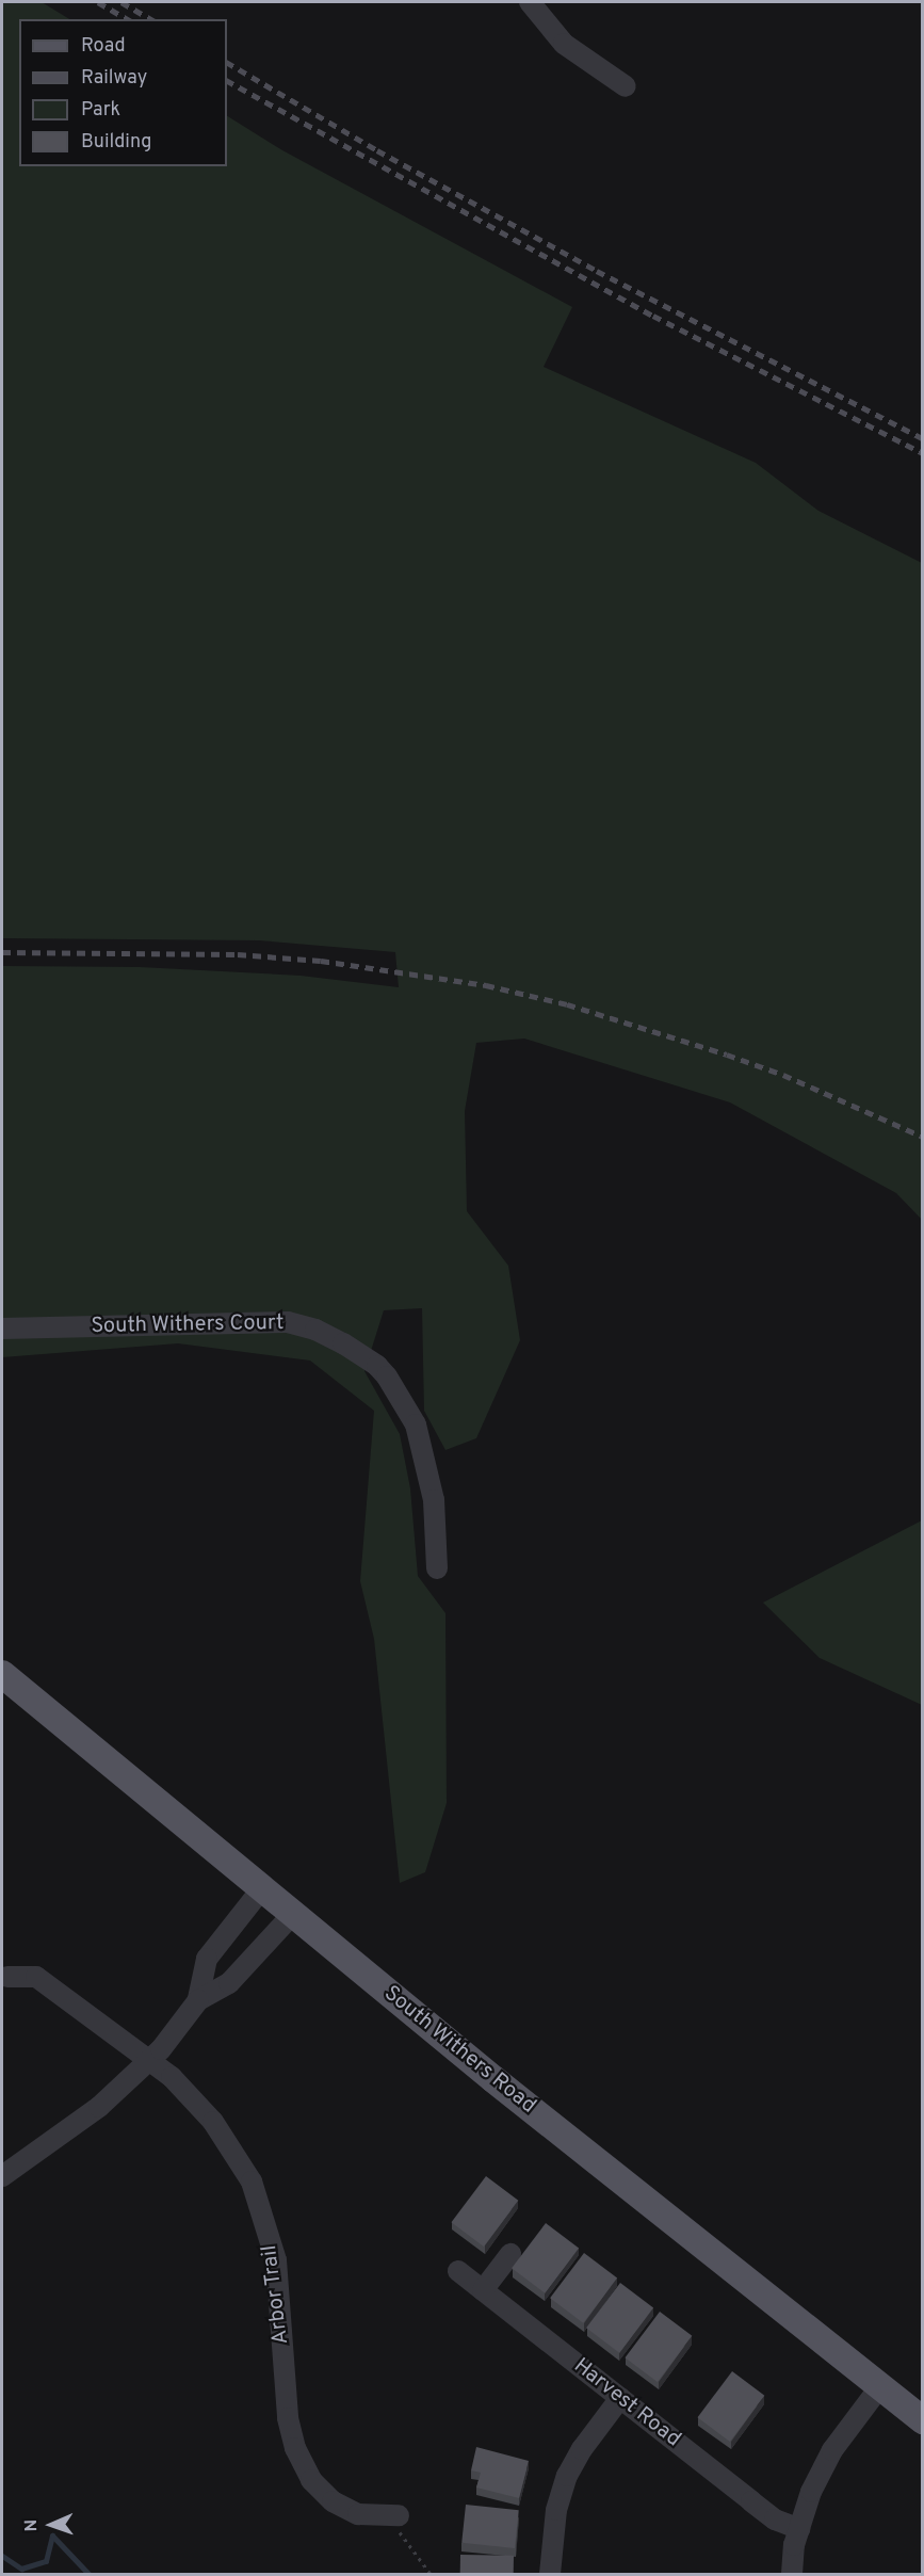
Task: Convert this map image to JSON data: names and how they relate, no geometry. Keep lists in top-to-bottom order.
{
  "streets": {
    "main road": ["South Withers Road"],
    "street": ["South Withers Court", "Arbor Trail", "Harvest Road"]
  },
  "legend": [
    "Road",
    "Railway",
    "Park",
    "Building"
  ],
  "north": "left"
}
